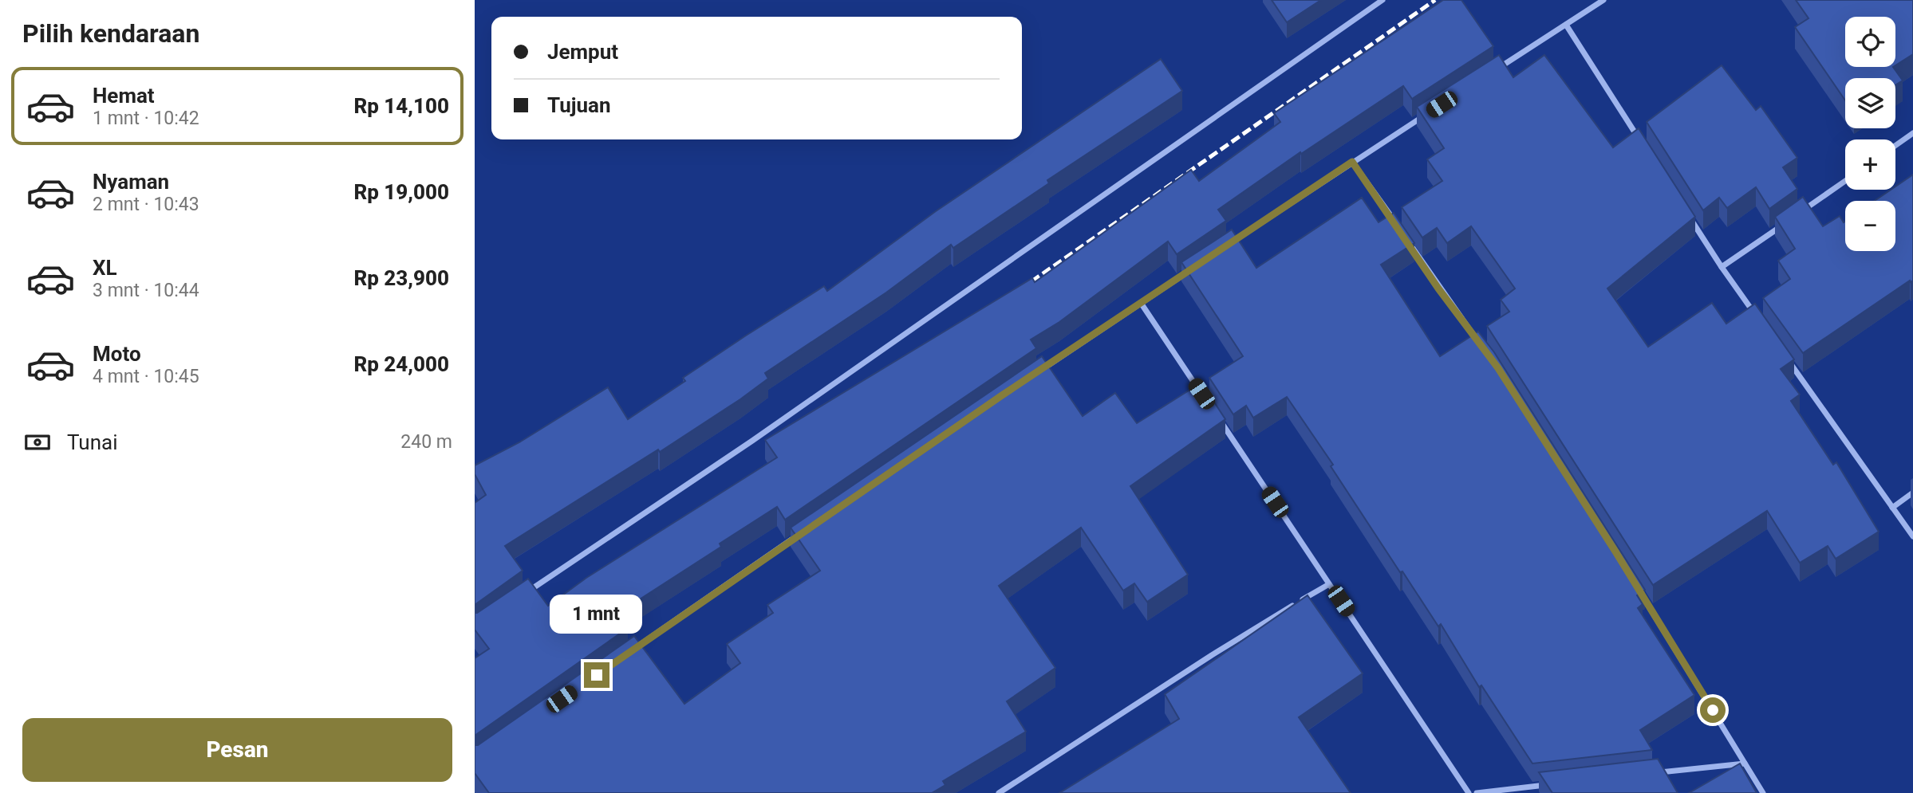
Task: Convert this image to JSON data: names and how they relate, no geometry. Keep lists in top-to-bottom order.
{
  "page": {
    "heading": "Pilih kendaraan",
    "map_buttons": ["+", "−"],
    "banner": ["Jemput", "Tujuan"],
    "list": [
      {
        "name": "Hemat",
        "note": "1 mnt · 10:42",
        "value": "Rp 14,100"
      },
      {
        "name": "Nyaman",
        "note": "2 mnt · 10:43",
        "value": "Rp 19,000"
      },
      {
        "name": "XL",
        "note": "3 mnt · 10:44",
        "value": "Rp 23,900"
      },
      {
        "name": "Moto",
        "note": "4 mnt · 10:45",
        "value": "Rp 24,000"
      }
    ],
    "pay": ["Tunai", "240 m"],
    "bubble": "1 mnt",
    "buttons": "Pesan"
  }
}
